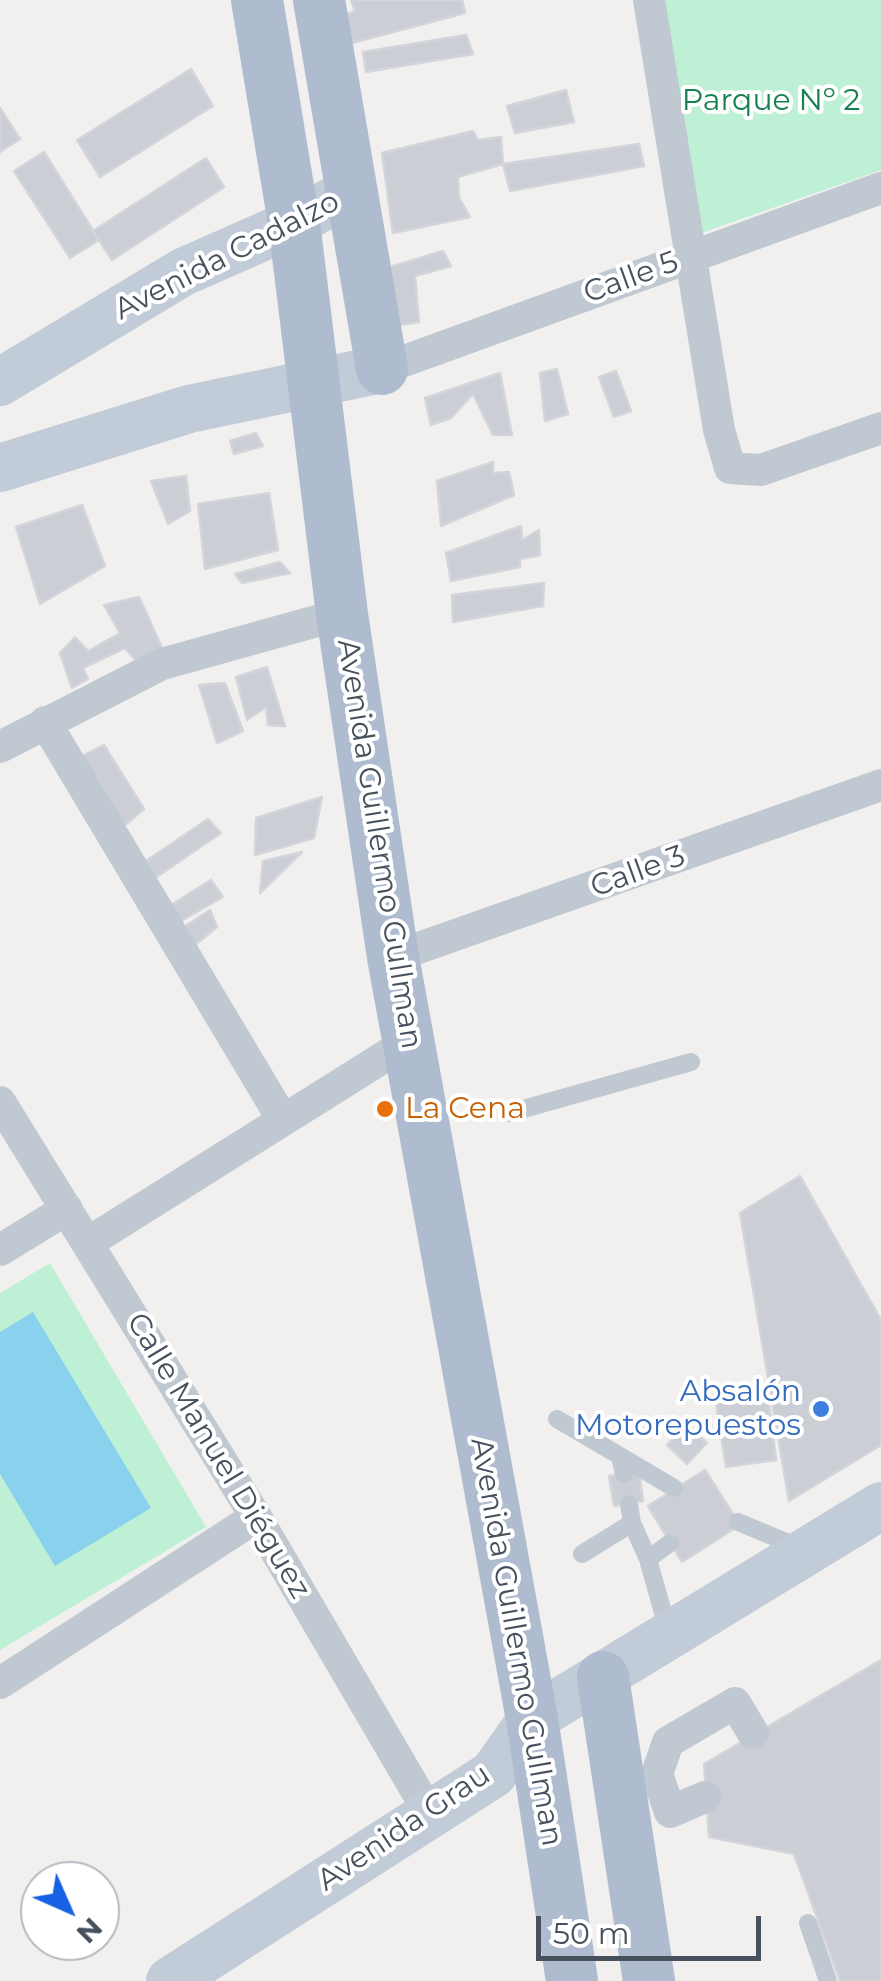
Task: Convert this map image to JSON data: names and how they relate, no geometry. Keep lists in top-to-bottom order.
{
  "streets": {
    "main road": ["Avenida Cadalzo", "Avenida Guillermo Gullman", "Avenida Grau"],
    "street": ["Calle 5", "Calle 3", "Calle Manuel Diéguez"]
  },
  "crossings": [
    ["Avenida Cadalzo", "Avenida Guillermo Gullman"],
    ["Avenida Guillermo Gullman", "Calle 3"],
    ["Avenida Guillermo Gullman", "Avenida Grau"],
    ["Calle Manuel Diéguez", "Avenida Grau"]
  ],
  "parks": ["Parque Nº 2"],
  "places": ["La Cena", "Absalón Motorepuestos"],
  "scale_bar": "50 m",
  "north": "bottom right"
}
